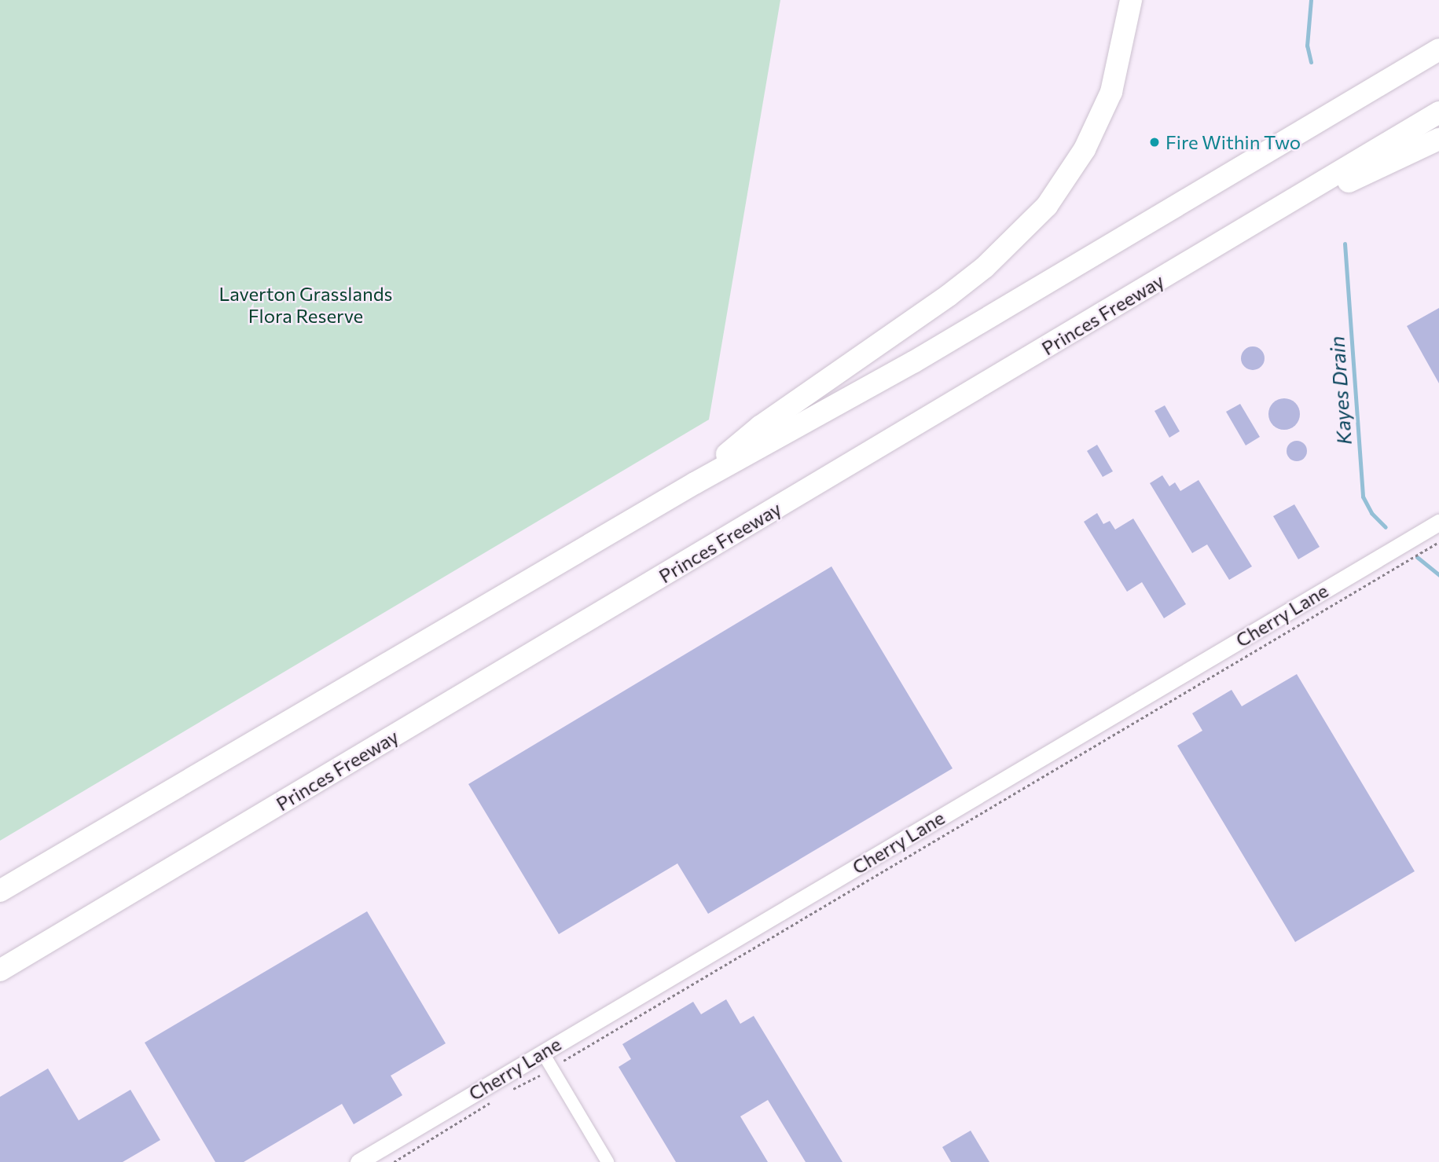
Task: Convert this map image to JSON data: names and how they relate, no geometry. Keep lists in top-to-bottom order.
{
  "streets": {
    "highway": ["Princes Freeway"],
    "street": ["Cherry Lane"]
  },
  "water": ["Kayes Drain"],
  "parks": ["Laverton Grasslands Flora Reserve"],
  "places": ["Fire Within Two"]
}
